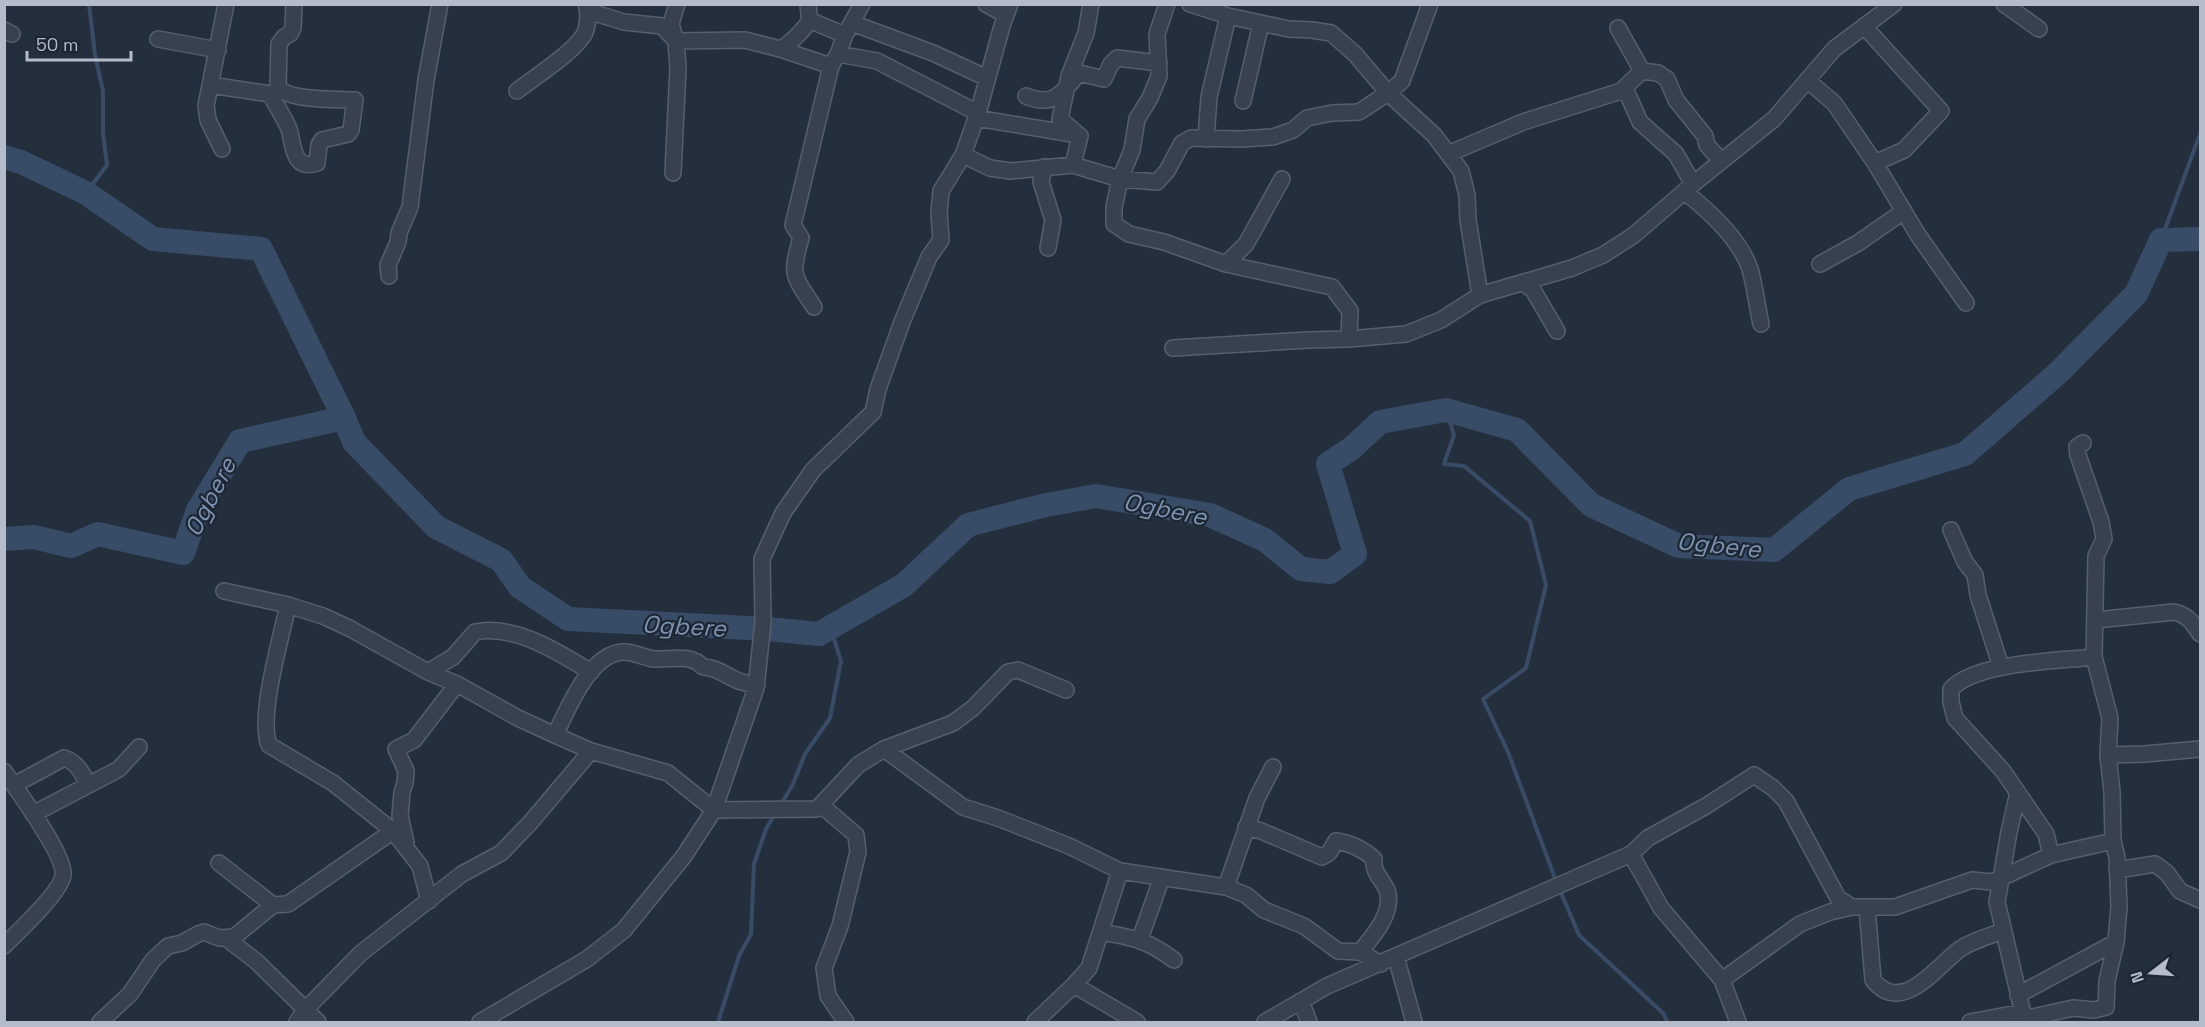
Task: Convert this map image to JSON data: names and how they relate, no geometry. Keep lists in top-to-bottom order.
{
  "water": ["Ogbere"],
  "scale_bar": "50 m",
  "north": "left"
}
